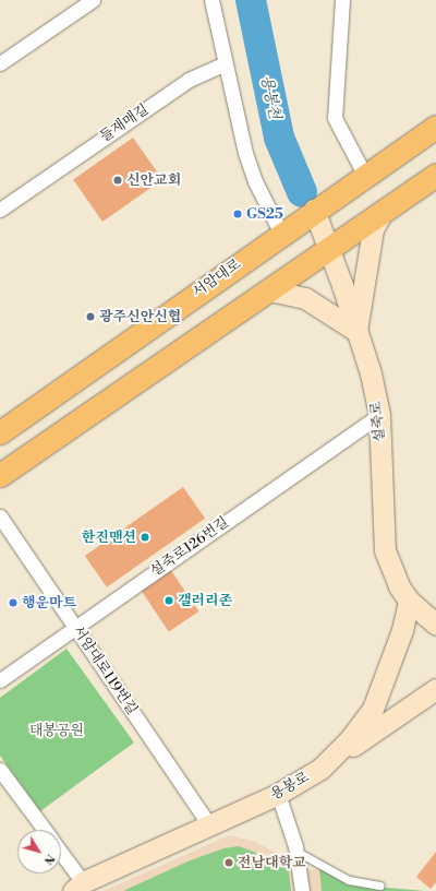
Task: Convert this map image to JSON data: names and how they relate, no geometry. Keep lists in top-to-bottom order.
{
  "streets": {
    "main road": ["서암대로", "설죽로", "용봉로"],
    "street": ["들재매길", "설죽로126번길", "서암대로119번길"]
  },
  "crossings": [
    ["서암대로", "설죽로"],
    ["설죽로", "설죽로126번길"],
    ["설죽로", "용봉로"],
    ["설죽로126번길", "서암대로119번길"],
    ["서암대로119번길", "용봉로"]
  ],
  "water": ["용봉천"],
  "parks": ["태봉공원"],
  "places": [
    "신안교회",
    "GS25",
    "광주신안신협",
    "한진맨션",
    "갤러리존",
    "행운마트",
    "전남대학교"
  ],
  "north": "bottom right"
}
